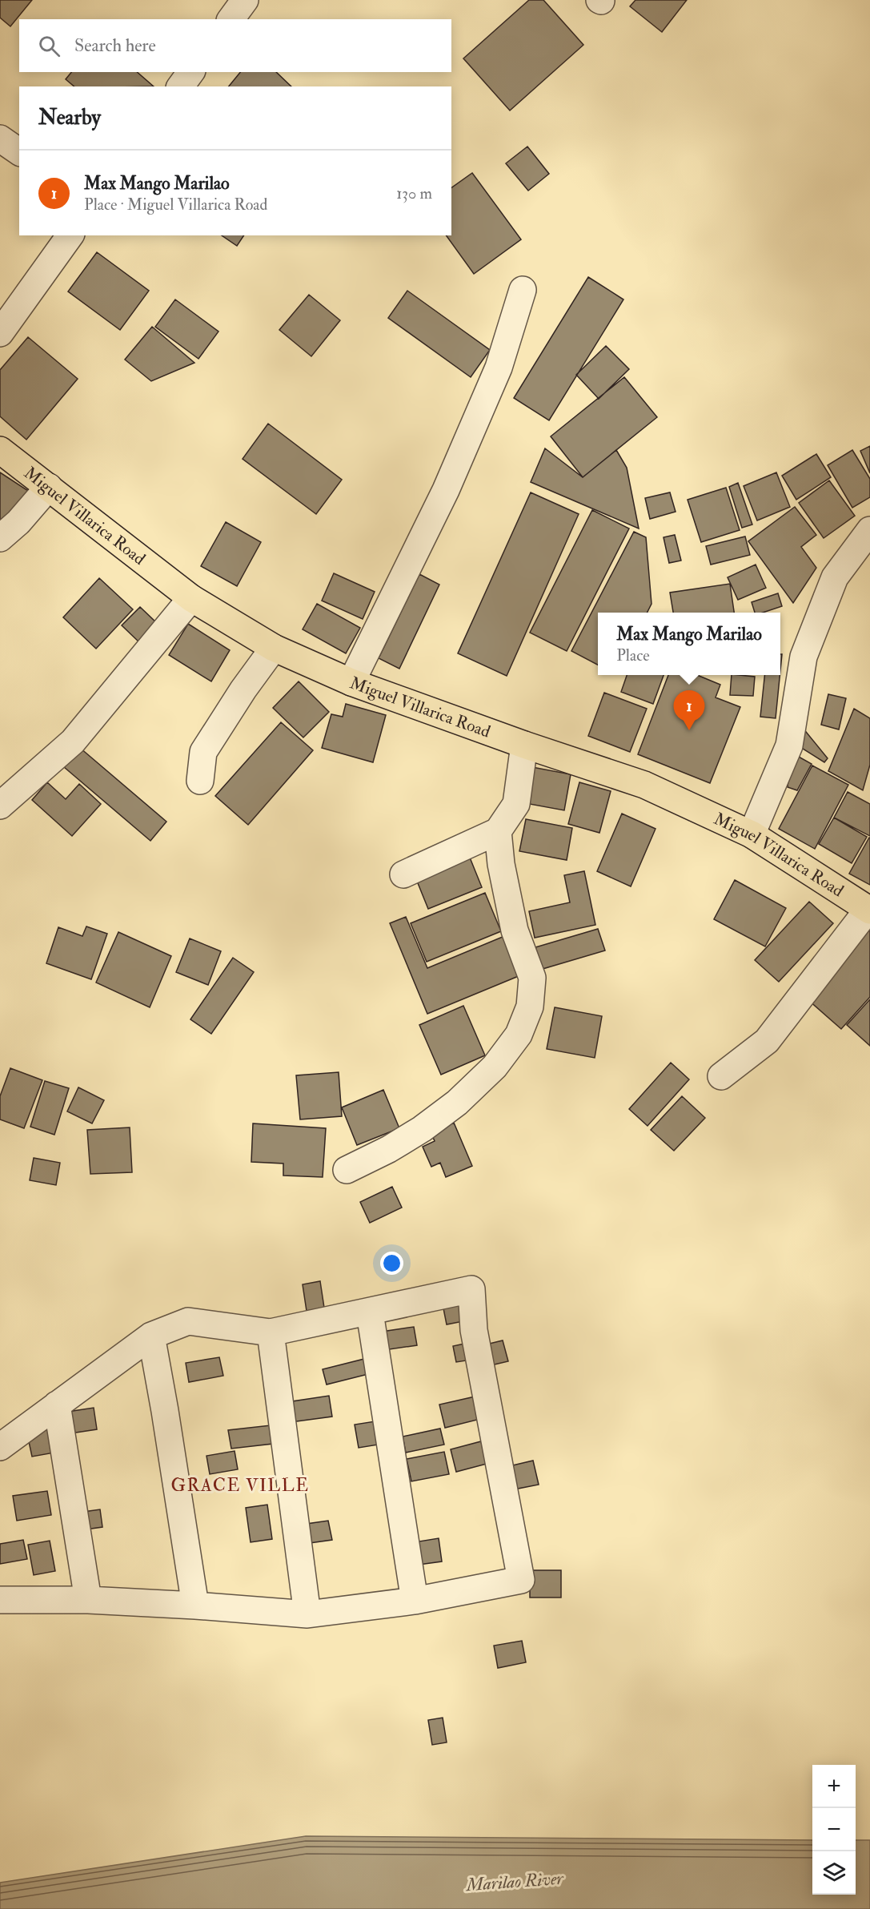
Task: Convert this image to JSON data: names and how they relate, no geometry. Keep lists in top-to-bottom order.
{
  "streets": {
    "main road": ["Miguel Villarica Road"]
  },
  "districts": ["GRACE VILLE"],
  "water": ["Marilao River"],
  "page": {
    "search": "Search here",
    "heading": "Nearby",
    "list": [
      {
        "mark": "1",
        "name": "Max Mango Marilao",
        "note": "Place · Miguel Villarica Road",
        "value": "130 m"
      }
    ],
    "popup": ["Max Mango Marilao", "Place"],
    "pins": "1",
    "map_buttons": ["+", "−"]
  }
}
